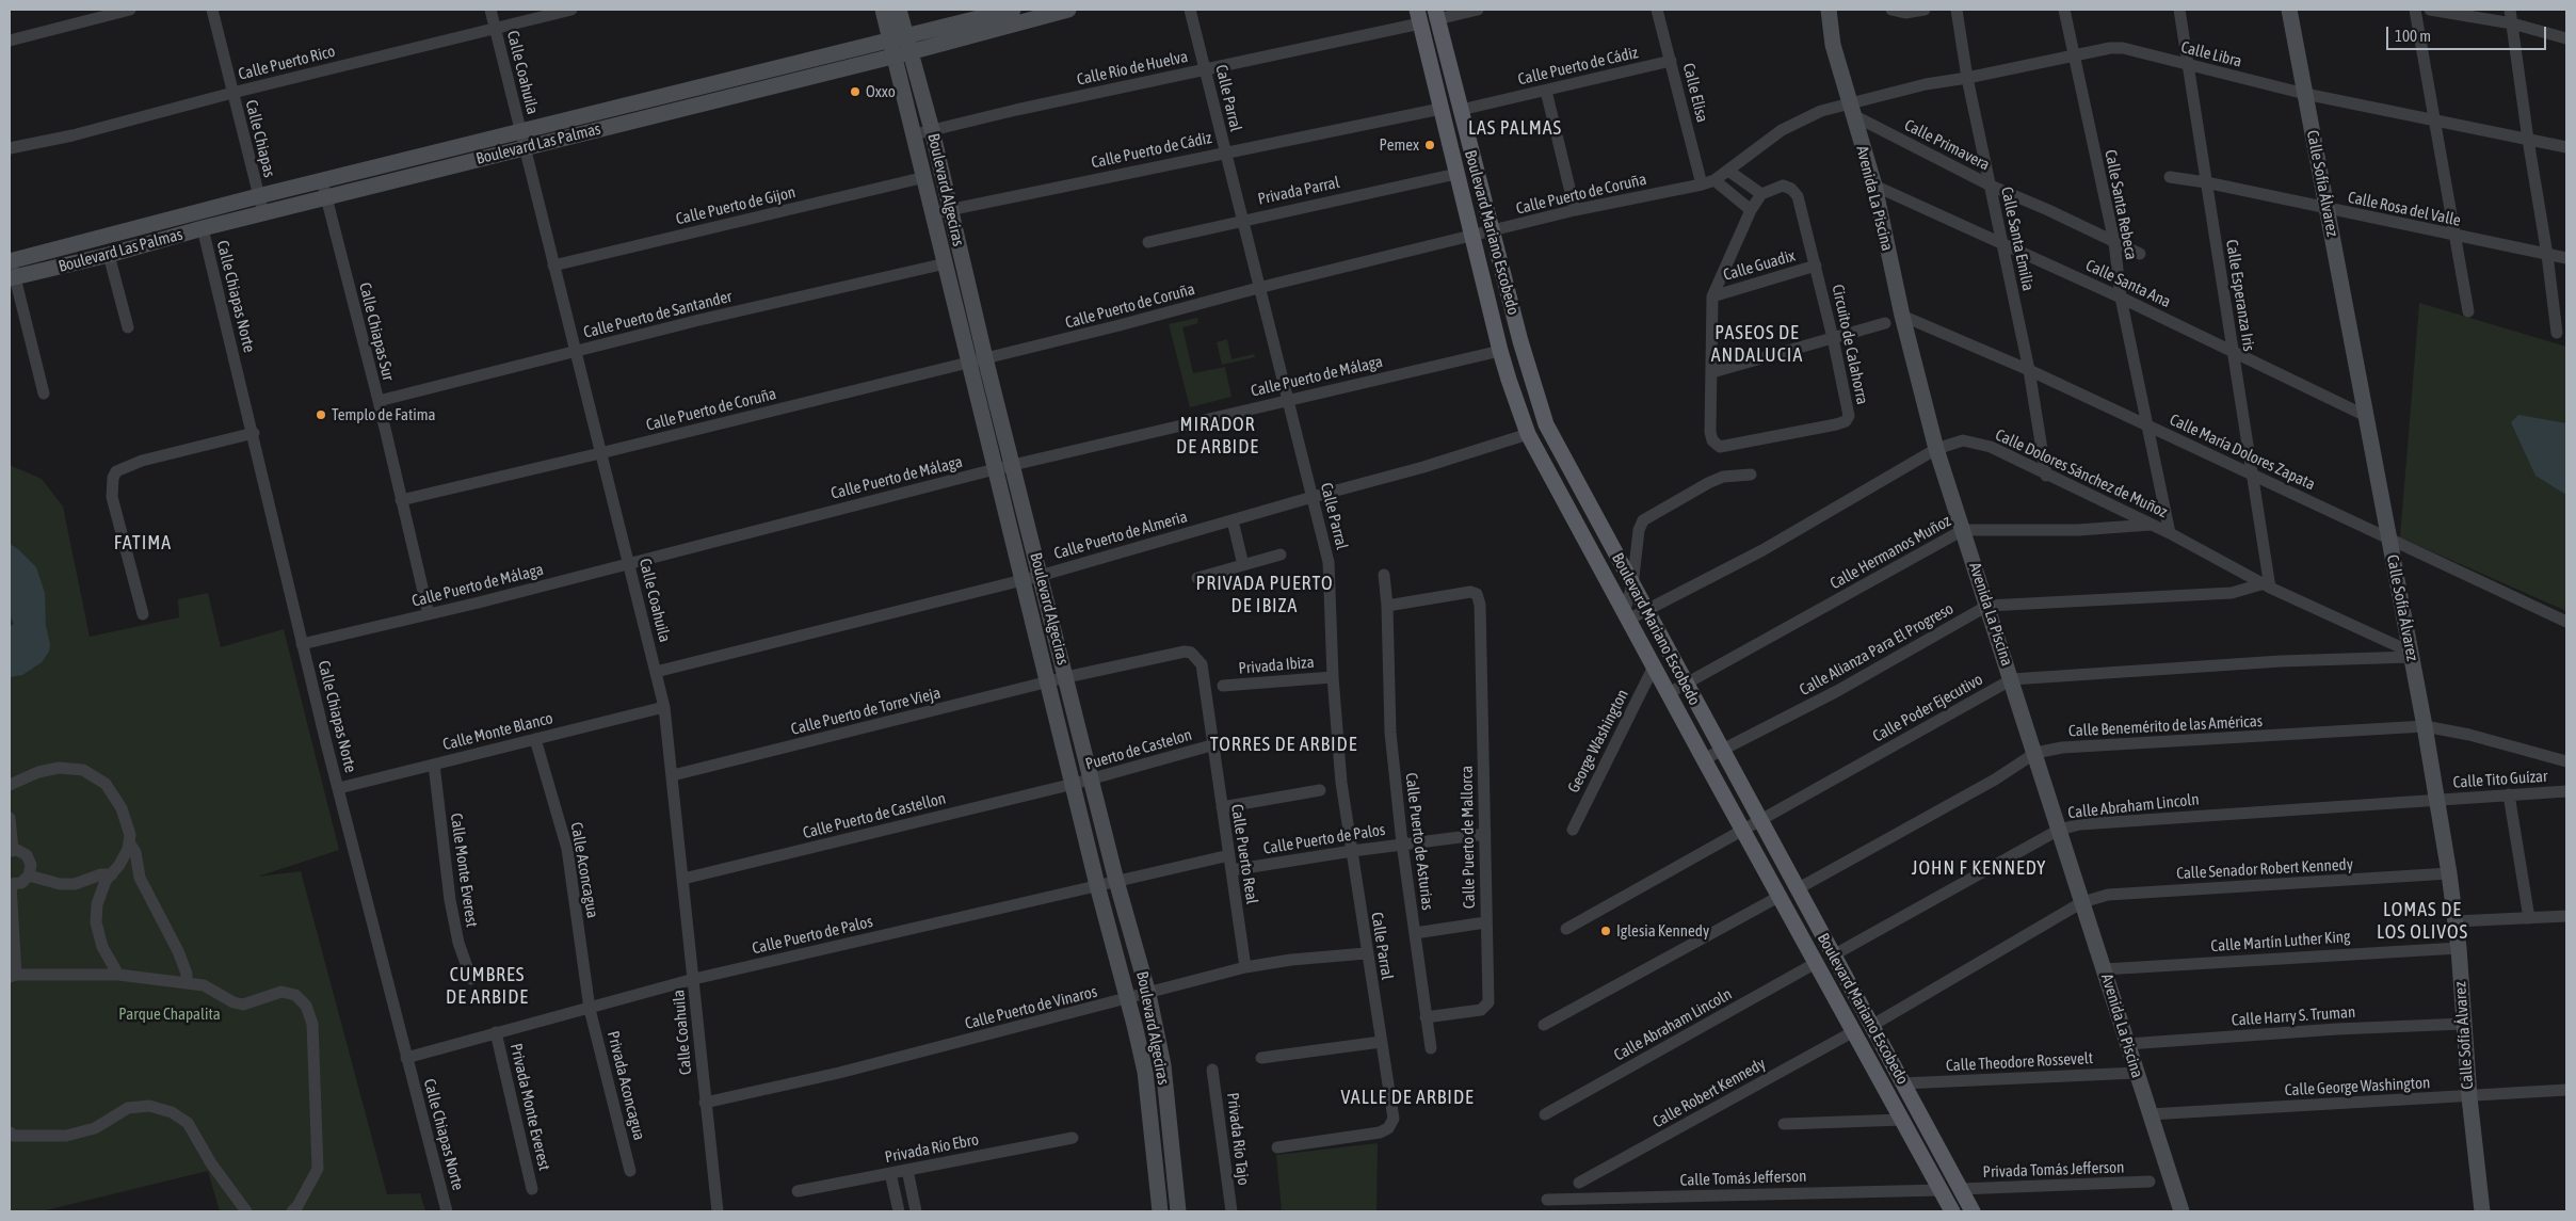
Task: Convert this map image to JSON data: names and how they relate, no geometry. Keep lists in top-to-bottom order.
{
  "streets": {
    "main road": ["Boulevard Mariano Escobedo"],
    "street": [
      "Calle Libra",
      "Calle Puerto Rico",
      "Calle Puerto de Cádiz",
      "Calle Río de Huelva",
      "Calle Coahuila",
      "Calle Elisa",
      "Calle Parral",
      "Calle Chiapas",
      "Boulevard Las Palmas",
      "Calle Primavera",
      "Calle Sofía Álvarez",
      "Boulevard Algeciras",
      "Privada Parral",
      "Calle Puerto de Coruña",
      "Avenida La Piscina",
      "Calle Santa Rebeca",
      "Calle Puerto de Gijon",
      "Calle Rosa del Valle",
      "Calle Santa Emilia",
      "Calle Guadix",
      "Calle Santa Ana",
      "Calle Esperanza Iris",
      "Calle Chiapas Norte",
      "Calle Puerto de Santander",
      "Calle Chiapas Sur",
      "Circuito de Calahorra",
      "Calle Puerto de Málaga",
      "Calle María Dolores Zapata",
      "Calle Dolores Sánchez de Muñoz",
      "Calle Puerto de Almeria",
      "Calle Hermanos Muñoz",
      "Calle Alianza Para El Progreso",
      "Privada Ibiza",
      "Calle Poder Ejecutivo",
      "Calle Puerto de Torre Vieja",
      "Calle Benemérito de las Américas",
      "Calle Monte Blanco",
      "George Washington",
      "Puerto de Castelon",
      "Calle Tito Guízar",
      "Calle Abraham Lincoln",
      "Calle Puerto de Castellon",
      "Calle Puerto de Mallorca",
      "Calle Puerto de Palos",
      "Calle Puerto de Asturias",
      "Calle Puerto Real",
      "Calle Senador Robert Kennedy",
      "Calle Monte Everest",
      "Calle Aconcagua",
      "Calle Martín Luther King",
      "Calle Puerto de Vinaros",
      "Calle Harry S. Truman",
      "Calle Theodore Rossevelt",
      "Privada Aconcagua",
      "Calle George Washington",
      "Calle Robert Kennedy",
      "Privada Monte Everest",
      "Privada Río Tajo",
      "Privada Río Ebro",
      "Privada Tomás Jefferson",
      "Calle Tomás Jefferson"
    ]
  },
  "crossings": [
    ["Calle Libra", "Calle Primavera"],
    ["Calle Libra", "Calle Sofía Álvarez"],
    ["Calle Libra", "Calle Puerto de Coruña"],
    ["Calle Libra", "Avenida La Piscina"],
    ["Calle Libra", "Calle Santa Rebeca"],
    ["Calle Libra", "Calle Santa Emilia"],
    ["Calle Libra", "Calle Esperanza Iris"],
    ["Calle Puerto Rico", "Calle Coahuila"],
    ["Calle Puerto Rico", "Calle Chiapas"],
    ["Calle Puerto de Cádiz", "Calle Elisa"],
    ["Calle Puerto de Cádiz", "Calle Parral"],
    ["Calle Puerto de Cádiz", "Boulevard Algeciras"],
    ["Calle Puerto de Cádiz", "Boulevard Mariano Escobedo"],
    ["Calle Río de Huelva", "Calle Parral"],
    ["Calle Río de Huelva", "Boulevard Algeciras"],
    ["Calle Río de Huelva", "Boulevard Mariano Escobedo"],
    ["Calle Coahuila", "Boulevard Las Palmas"],
    ["Calle Coahuila", "Calle Puerto de Coruña"],
    ["Calle Coahuila", "Calle Puerto de Gijon"],
    ["Calle Coahuila", "Calle Puerto de Santander"],
    ["Calle Coahuila", "Calle Puerto de Málaga"],
    ["Calle Coahuila", "Calle Puerto de Almeria"],
    ["Calle Coahuila", "Calle Puerto de Torre Vieja"],
    ["Calle Coahuila", "Calle Monte Blanco"],
    ["Calle Coahuila", "Calle Puerto de Castellon"],
    ["Calle Coahuila", "Calle Puerto de Palos"],
    ["Calle Coahuila", "Calle Puerto de Vinaros"],
    ["Calle Elisa", "Calle Puerto de Coruña"],
    ["Calle Parral", "Privada Parral"],
    ["Calle Parral", "Calle Puerto de Coruña"],
    ["Calle Parral", "Calle Puerto de Málaga"],
    ["Calle Parral", "Calle Puerto de Almeria"],
    ["Calle Parral", "Privada Ibiza"],
    ["Calle Parral", "Calle Puerto de Palos"],
    ["Calle Parral", "Calle Puerto de Vinaros"],
    ["Calle Chiapas", "Boulevard Las Palmas"],
    ["Boulevard Las Palmas", "Boulevard Algeciras"],
    ["Boulevard Las Palmas", "Calle Chiapas Norte"],
    ["Boulevard Las Palmas", "Calle Chiapas Sur"],
    ["Calle Primavera", "Calle Puerto de Coruña"],
    ["Calle Primavera", "Avenida La Piscina"],
    ["Calle Primavera", "Calle Santa Rebeca"],
    ["Calle Primavera", "Calle Santa Emilia"],
    ["Calle Sofía Álvarez", "Calle Rosa del Valle"],
    ["Calle Sofía Álvarez", "Calle Santa Ana"],
    ["Calle Sofía Álvarez", "Calle María Dolores Zapata"],
    ["Calle Sofía Álvarez", "Calle Dolores Sánchez de Muñoz"],
    ["Calle Sofía Álvarez", "Calle Poder Ejecutivo"],
    ["Calle Sofía Álvarez", "Calle Benemérito de las Américas"],
    ["Calle Sofía Álvarez", "Calle Tito Guízar"],
    ["Calle Sofía Álvarez", "Calle Abraham Lincoln"],
    ["Calle Sofía Álvarez", "Calle Senador Robert Kennedy"],
    ["Calle Sofía Álvarez", "Calle Martín Luther King"],
    ["Calle Sofía Álvarez", "Calle Harry S. Truman"],
    ["Calle Sofía Álvarez", "Calle George Washington"],
    ["Boulevard Algeciras", "Calle Puerto de Coruña"],
    ["Boulevard Algeciras", "Calle Puerto de Gijon"],
    ["Boulevard Algeciras", "Calle Puerto de Santander"],
    ["Boulevard Algeciras", "Calle Puerto de Málaga"],
    ["Boulevard Algeciras", "Calle Puerto de Almeria"],
    ["Boulevard Algeciras", "Calle Puerto de Torre Vieja"],
    ["Boulevard Algeciras", "Puerto de Castelon"],
    ["Boulevard Algeciras", "Calle Puerto de Castellon"],
    ["Boulevard Algeciras", "Calle Puerto de Palos"],
    ["Boulevard Algeciras", "Calle Puerto de Vinaros"],
    ["Privada Parral", "Boulevard Mariano Escobedo"],
    ["Calle Puerto de Coruña", "Avenida La Piscina"],
    ["Calle Puerto de Coruña", "Boulevard Mariano Escobedo"],
    ["Calle Puerto de Coruña", "Calle Chiapas Sur"],
    ["Avenida La Piscina", "Calle Santa Ana"],
    ["Avenida La Piscina", "Calle María Dolores Zapata"],
    ["Avenida La Piscina", "Calle Dolores Sánchez de Muñoz"],
    ["Avenida La Piscina", "Calle Hermanos Muñoz"],
    ["Avenida La Piscina", "Calle Alianza Para El Progreso"],
    ["Avenida La Piscina", "Calle Poder Ejecutivo"],
    ["Avenida La Piscina", "Calle Benemérito de las Américas"],
    ["Avenida La Piscina", "Calle Abraham Lincoln"],
    ["Avenida La Piscina", "Calle Senador Robert Kennedy"],
    ["Avenida La Piscina", "Calle Martín Luther King"],
    ["Avenida La Piscina", "Calle Harry S. Truman"],
    ["Avenida La Piscina", "Calle Theodore Rossevelt"],
    ["Avenida La Piscina", "Calle George Washington"],
    ["Calle Santa Rebeca", "Calle Santa Ana"],
    ["Calle Santa Rebeca", "Calle María Dolores Zapata"],
    ["Calle Santa Rebeca", "Calle Dolores Sánchez de Muñoz"],
    ["Calle Rosa del Valle", "Calle Esperanza Iris"],
    ["Boulevard Mariano Escobedo", "Calle Puerto de Málaga"],
    ["Boulevard Mariano Escobedo", "Calle Dolores Sánchez de Muñoz"],
    ["Boulevard Mariano Escobedo", "Calle Puerto de Almeria"],
    ["Boulevard Mariano Escobedo", "Calle Hermanos Muñoz"],
    ["Boulevard Mariano Escobedo", "Calle Alianza Para El Progreso"],
    ["Boulevard Mariano Escobedo", "Calle Poder Ejecutivo"],
    ["Boulevard Mariano Escobedo", "Calle Benemérito de las Américas"],
    ["Boulevard Mariano Escobedo", "George Washington"],
    ["Boulevard Mariano Escobedo", "Calle Abraham Lincoln"],
    ["Boulevard Mariano Escobedo", "Calle Theodore Rossevelt"],
    ["Boulevard Mariano Escobedo", "Calle Robert Kennedy"],
    ["Boulevard Mariano Escobedo", "Privada Tomás Jefferson"],
    ["Boulevard Mariano Escobedo", "Calle Tomás Jefferson"],
    ["Calle Santa Emilia", "Calle Santa Ana"],
    ["Calle Santa Emilia", "Calle María Dolores Zapata"],
    ["Calle Santa Emilia", "Calle Dolores Sánchez de Muñoz"],
    ["Calle Guadix", "Circuito de Calahorra"],
    ["Calle Santa Ana", "Calle Esperanza Iris"],
    ["Calle Esperanza Iris", "Calle María Dolores Zapata"],
    ["Calle Esperanza Iris", "Calle Dolores Sánchez de Muñoz"],
    ["Calle Esperanza Iris", "Calle Alianza Para El Progreso"],
    ["Calle Chiapas Norte", "Calle Puerto de Málaga"],
    ["Calle Chiapas Norte", "Calle Monte Blanco"],
    ["Calle Chiapas Norte", "Calle Puerto de Palos"],
    ["Calle Puerto de Santander", "Calle Chiapas Sur"],
    ["Calle Chiapas Sur", "Calle Puerto de Málaga"],
    ["Calle Dolores Sánchez de Muñoz", "Calle Hermanos Muñoz"],
    ["Calle Dolores Sánchez de Muñoz", "Calle Alianza Para El Progreso"],
    ["Calle Dolores Sánchez de Muñoz", "Calle Poder Ejecutivo"],
    ["Calle Puerto de Torre Vieja", "Calle Puerto Real"],
    ["Calle Monte Blanco", "Calle Monte Everest"],
    ["Calle Monte Blanco", "Calle Aconcagua"],
    ["Puerto de Castelon", "Calle Puerto de Castellon"],
    ["Puerto de Castelon", "Calle Puerto Real"],
    ["Calle Tito Guízar", "Calle Abraham Lincoln"],
    ["Calle Puerto de Mallorca", "Calle Puerto de Palos"],
    ["Calle Puerto de Mallorca", "Calle Puerto de Asturias"],
    ["Calle Puerto de Palos", "Calle Puerto de Asturias"],
    ["Calle Puerto de Palos", "Calle Puerto Real"],
    ["Calle Puerto de Palos", "Calle Aconcagua"],
    ["Calle Puerto de Palos", "Privada Aconcagua"],
    ["Calle Puerto de Palos", "Privada Monte Everest"],
    ["Calle Puerto Real", "Calle Puerto de Vinaros"],
    ["Calle Aconcagua", "Privada Aconcagua"]
  ],
  "districts": [
    "LAS PALMAS",
    "PASEOS DE ANDALUCIA",
    "MIRADOR DE ARBIDE",
    "FATIMA",
    "PRIVADA PUERTO DE IBIZA",
    "TORRES DE ARBIDE",
    "JOHN F KENNEDY",
    "LOMAS DE LOS OLIVOS",
    "CUMBRES DE ARBIDE",
    "VALLE DE ARBIDE"
  ],
  "parks": ["Parque Chapalita"],
  "places": [
    "Oxxo",
    "Pemex",
    "Templo de Fatima",
    "Iglesia Kennedy"
  ],
  "scale_bar": "100 m"
}
